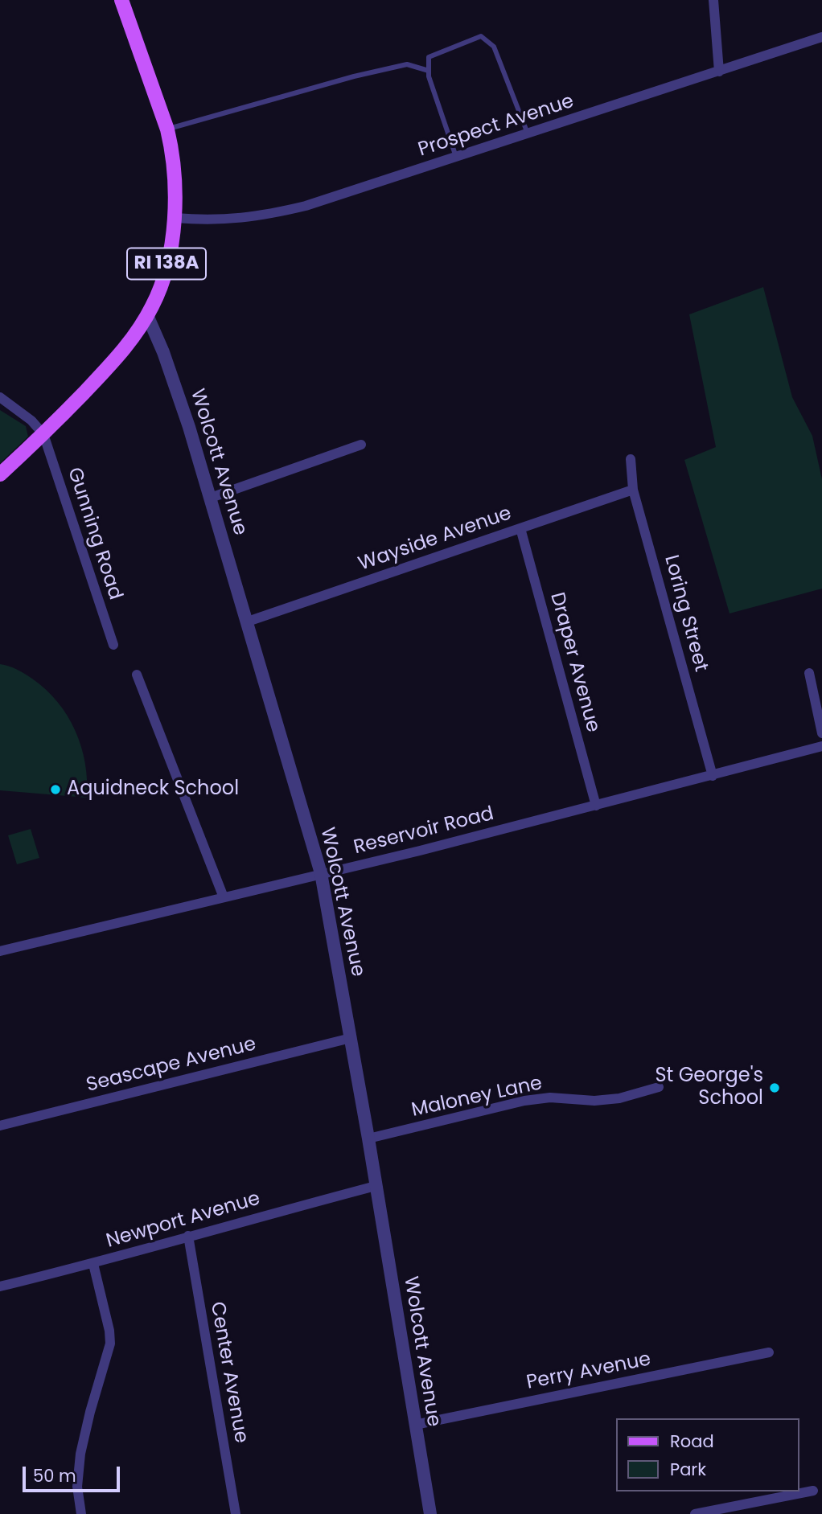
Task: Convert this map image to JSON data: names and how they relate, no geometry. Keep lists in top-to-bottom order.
{
  "streets": {
    "main road": ["RI 138A"],
    "street": [
      "Prospect Avenue",
      "Wolcott Avenue",
      "Gunning Road",
      "Wayside Avenue",
      "Loring Street",
      "Draper Avenue",
      "Reservoir Road",
      "Seascape Avenue",
      "Maloney Lane",
      "Newport Avenue",
      "Perry Avenue",
      "Center Avenue"
    ]
  },
  "crossings": [
    ["Prospect Avenue", "RI 138A"],
    ["RI 138A", "Wolcott Avenue"],
    ["RI 138A", "Gunning Road"],
    ["Wolcott Avenue", "Wayside Avenue"],
    ["Wolcott Avenue", "Reservoir Road"],
    ["Wolcott Avenue", "Seascape Avenue"],
    ["Wolcott Avenue", "Maloney Lane"],
    ["Wolcott Avenue", "Newport Avenue"],
    ["Wolcott Avenue", "Perry Avenue"],
    ["Wayside Avenue", "Loring Street"],
    ["Wayside Avenue", "Draper Avenue"],
    ["Loring Street", "Reservoir Road"],
    ["Draper Avenue", "Reservoir Road"],
    ["Newport Avenue", "Center Avenue"]
  ],
  "places": ["Aquidneck School", "St George's School"],
  "legend": ["Road", "Park"],
  "scale_bar": "50 m"
}
